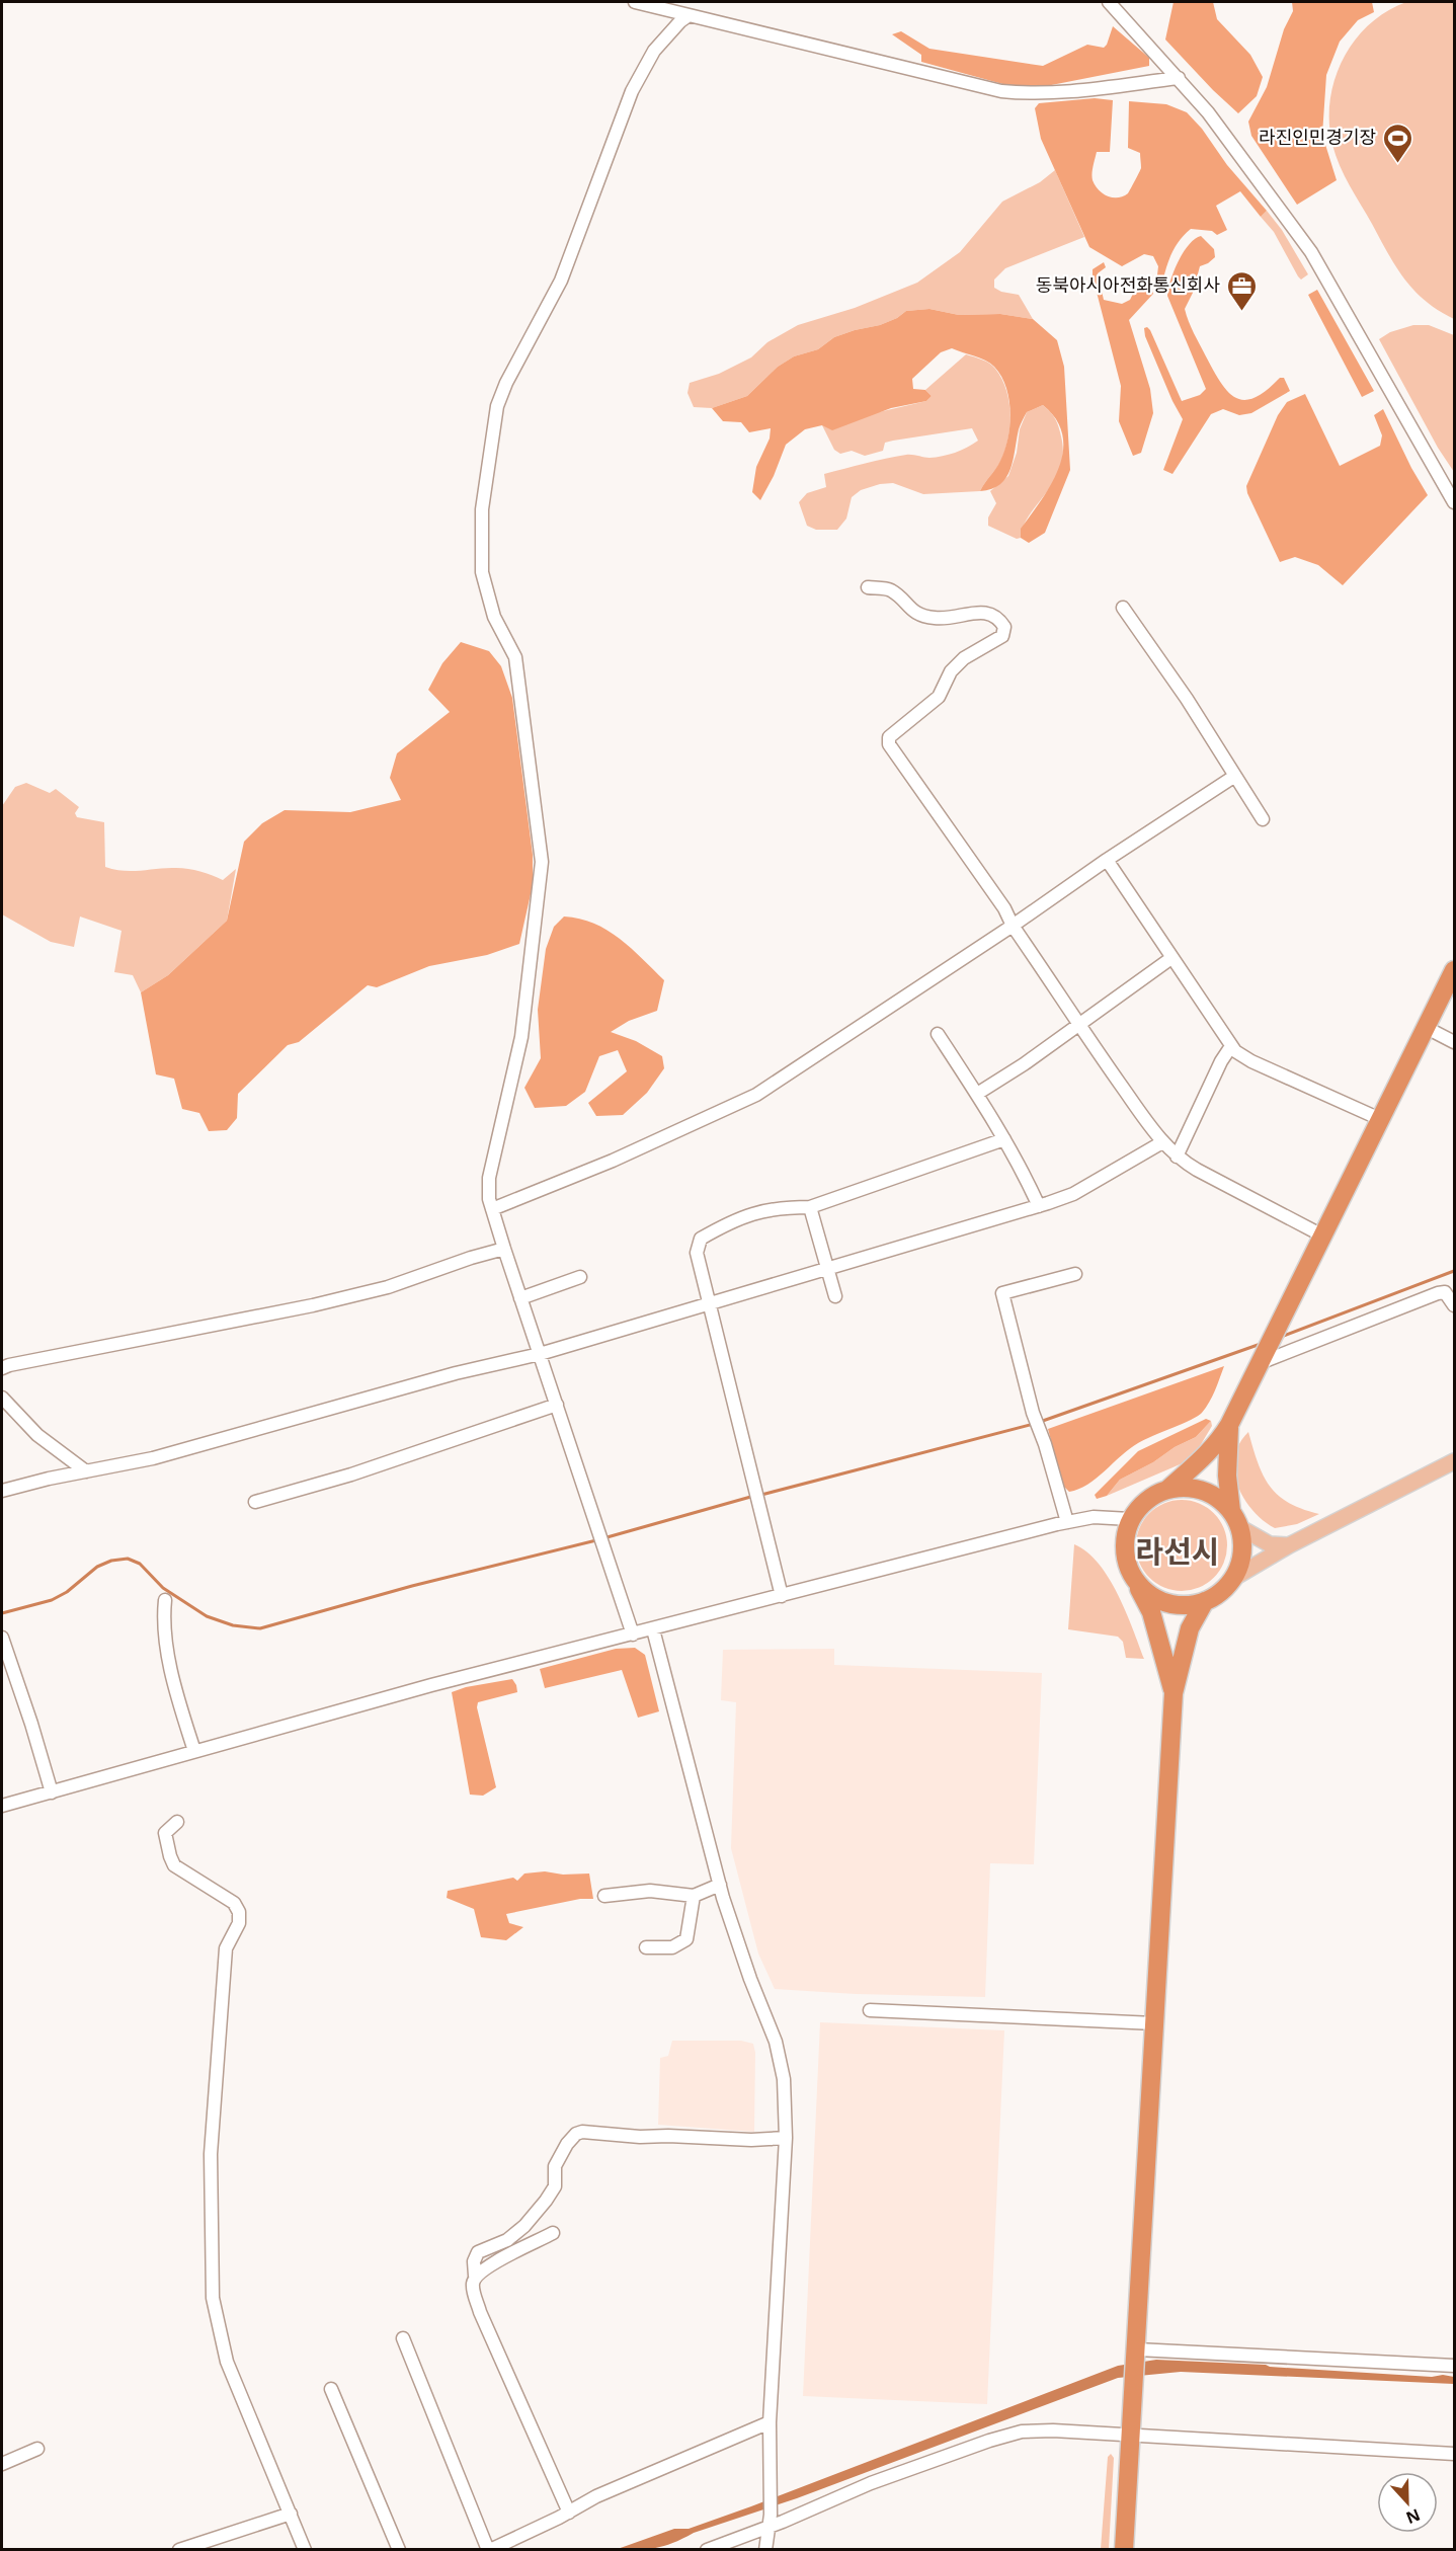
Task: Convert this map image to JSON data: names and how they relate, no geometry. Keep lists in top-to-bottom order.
{
  "districts": ["라선시"],
  "places": {
    "sports": ["라진인민경기장"],
    "office": ["동북아시아전화통신회사"]
  },
  "north": "bottom"
}
